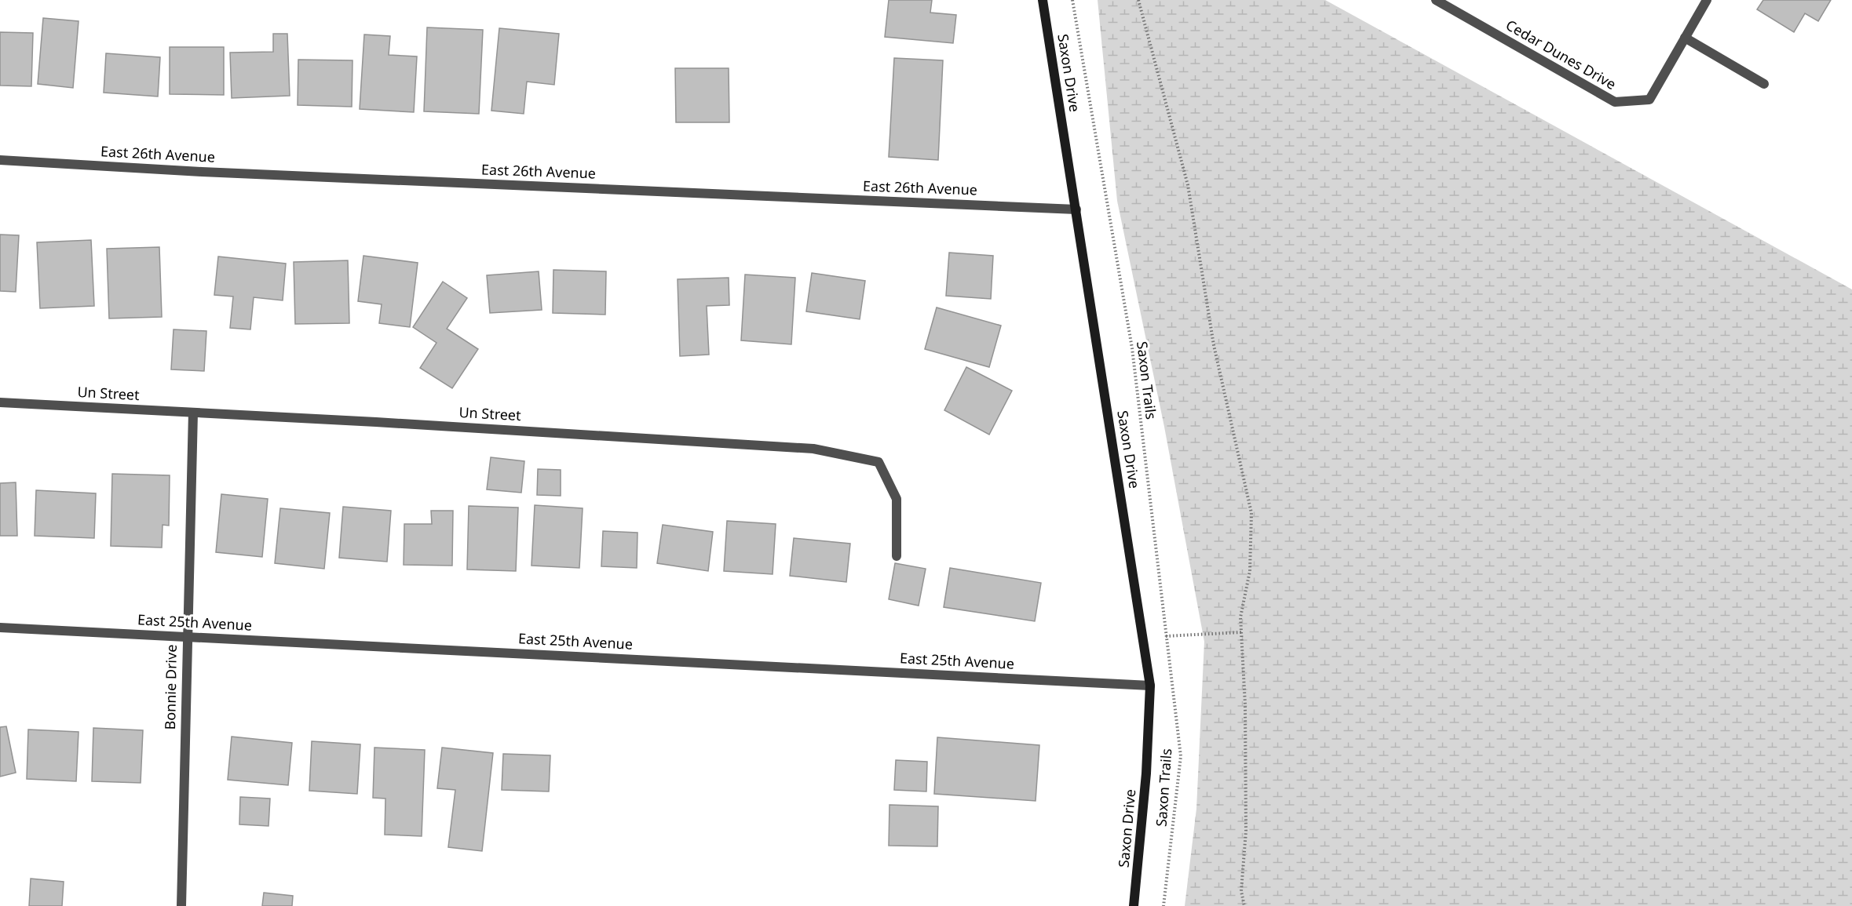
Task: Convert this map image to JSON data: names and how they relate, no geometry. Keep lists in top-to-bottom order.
{
  "streets": {
    "street": [
      "Cedar Dunes Drive",
      "Saxon Drive",
      "East 26th Avenue",
      "Un Street",
      "East 25th Avenue",
      "Bonnie Drive"
    ],
    "path": ["Saxon Trails"]
  },
  "crossings": [
    ["Saxon Drive", "East 26th Avenue"],
    ["Saxon Drive", "East 25th Avenue"],
    ["Un Street", "Bonnie Drive"],
    ["East 25th Avenue", "Bonnie Drive"]
  ]
}
